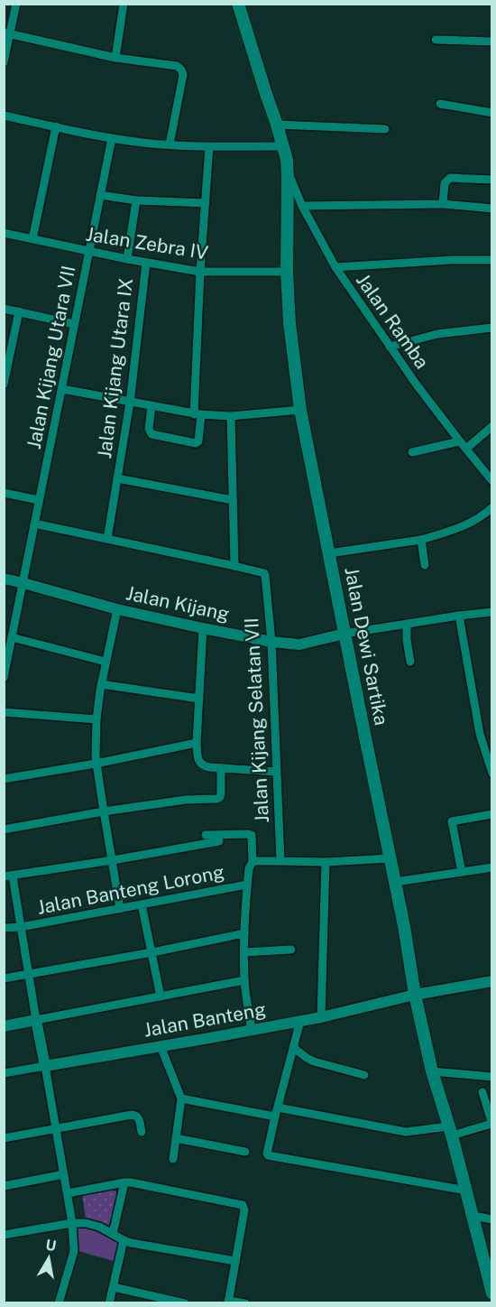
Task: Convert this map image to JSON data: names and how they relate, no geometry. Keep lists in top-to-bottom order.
{
  "streets": {
    "main road": ["Jalan Dewi Sartika"],
    "street": [
      "Jalan Zebra IV",
      "Jalan Ramba",
      "Jalan Kijang Utara VII",
      "Jalan Kijang Utara IX",
      "Jalan Kijang",
      "Jalan Kijang Selatan VII",
      "Jalan Banteng Lorong",
      "Jalan Banteng"
    ]
  },
  "crossings": [
    ["Jalan Zebra IV", "Jalan Kijang Utara VII"],
    ["Jalan Zebra IV", "Jalan Kijang Utara IX"],
    ["Jalan Zebra IV", "Jalan Dewi Sartika"],
    ["Jalan Ramba", "Jalan Dewi Sartika"],
    ["Jalan Kijang Utara VII", "Jalan Kijang"],
    ["Jalan Kijang Utara VII", "Jalan Kijang Selatan VII"],
    ["Jalan Kijang Utara IX", "Jalan Kijang Selatan VII"],
    ["Jalan Kijang", "Jalan Dewi Sartika"],
    ["Jalan Kijang", "Jalan Kijang Selatan VII"],
    ["Jalan Dewi Sartika", "Jalan Banteng"],
    ["Jalan Banteng Lorong", "Jalan Banteng"]
  ],
  "north": "top"
}
